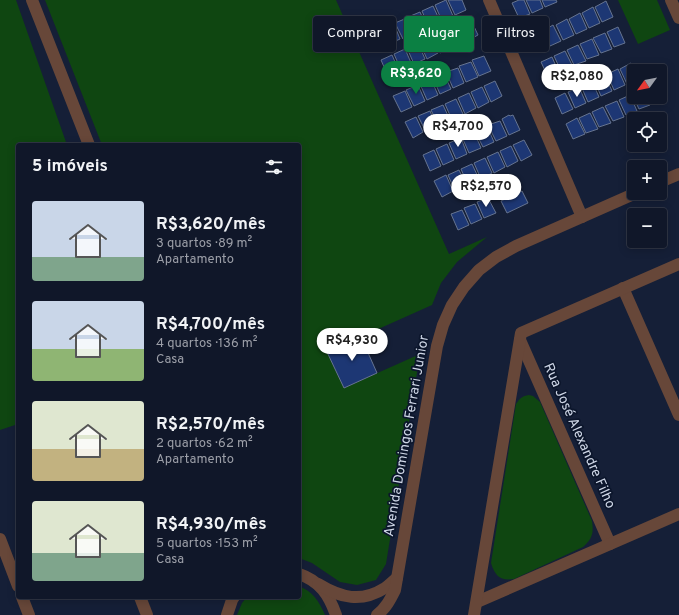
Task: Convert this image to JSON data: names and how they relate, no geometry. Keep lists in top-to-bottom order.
{
  "streets": {
    "street": ["Avenida Domingos Ferrari Junior", "Rua José Alexandre Filho"]
  },
  "north": "bottom left",
  "page": {
    "chip": ["Comprar", "Alugar", "Filtros"],
    "price": [
      "R$3,620",
      "R$2,080",
      "R$4,700",
      "R$2,570",
      "R$4,930"
    ],
    "map_buttons": ["+", "−"],
    "heading": "5 imóveis",
    "list": [
      {
        "name": "R$3,620/mês",
        "note": "3 quartos · 89 m² · Apartamento"
      },
      {
        "name": "R$4,700/mês",
        "note": "4 quartos · 136 m² · Casa"
      },
      {
        "name": "R$2,570/mês",
        "note": "2 quartos · 62 m² · Apartamento"
      },
      {
        "name": "R$4,930/mês",
        "note": "5 quartos · 153 m² · Casa"
      }
    ]
  }
}
